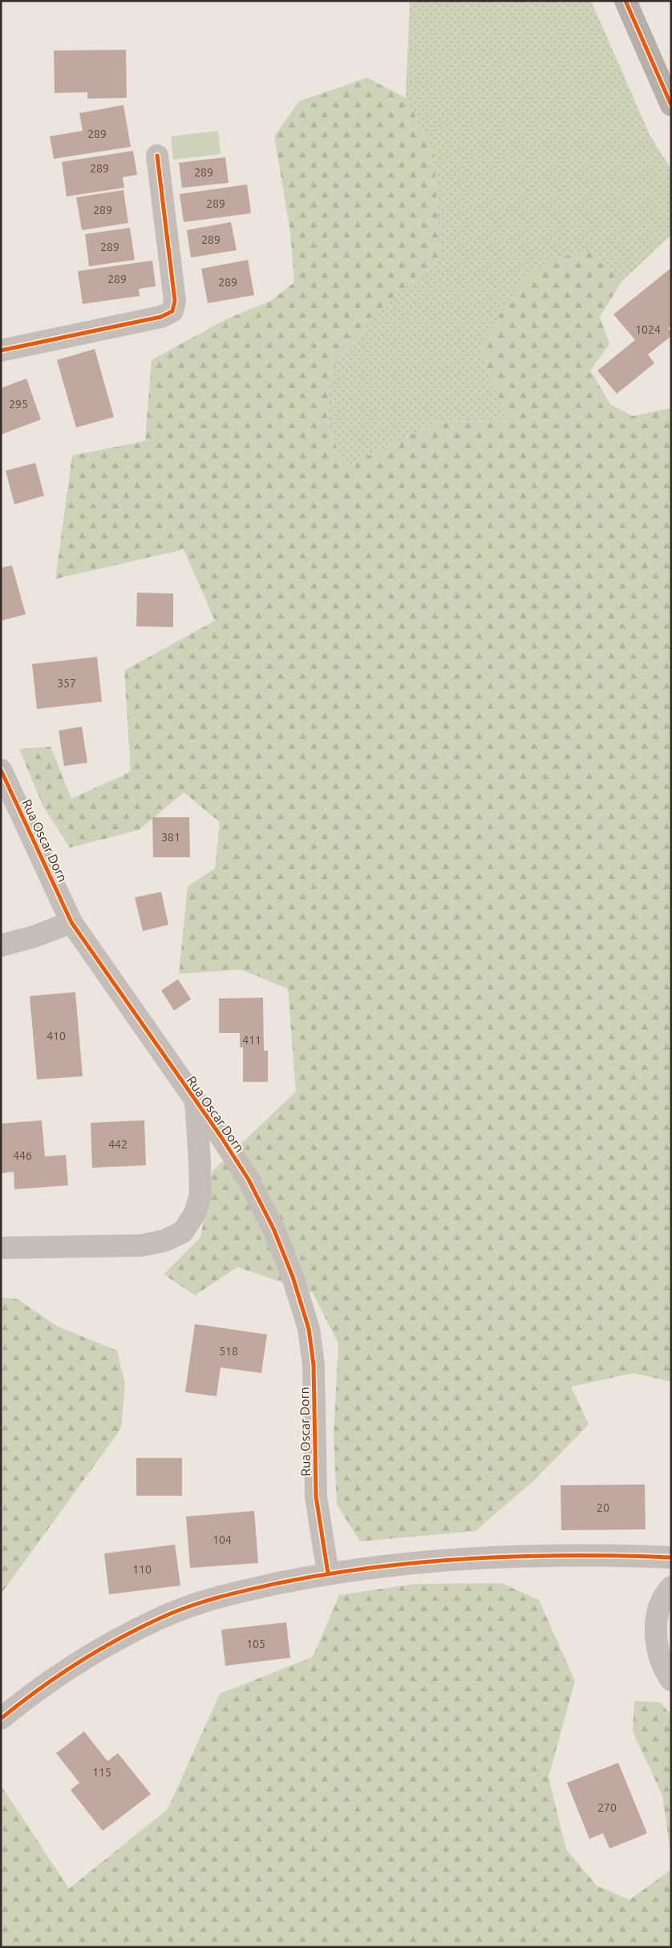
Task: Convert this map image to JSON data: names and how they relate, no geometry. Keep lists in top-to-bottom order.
{
  "streets": {
    "street": ["Rua Oscar Dorn"]
  },
  "house_numbers": [
    "289",
    "289",
    "289",
    "289",
    "289",
    "289",
    "289",
    "289",
    "289",
    "1024",
    "295",
    "357",
    "381",
    "410",
    "411",
    "442",
    "446",
    "518",
    "20",
    "104",
    "110",
    "105",
    "115",
    "270"
  ]
}
